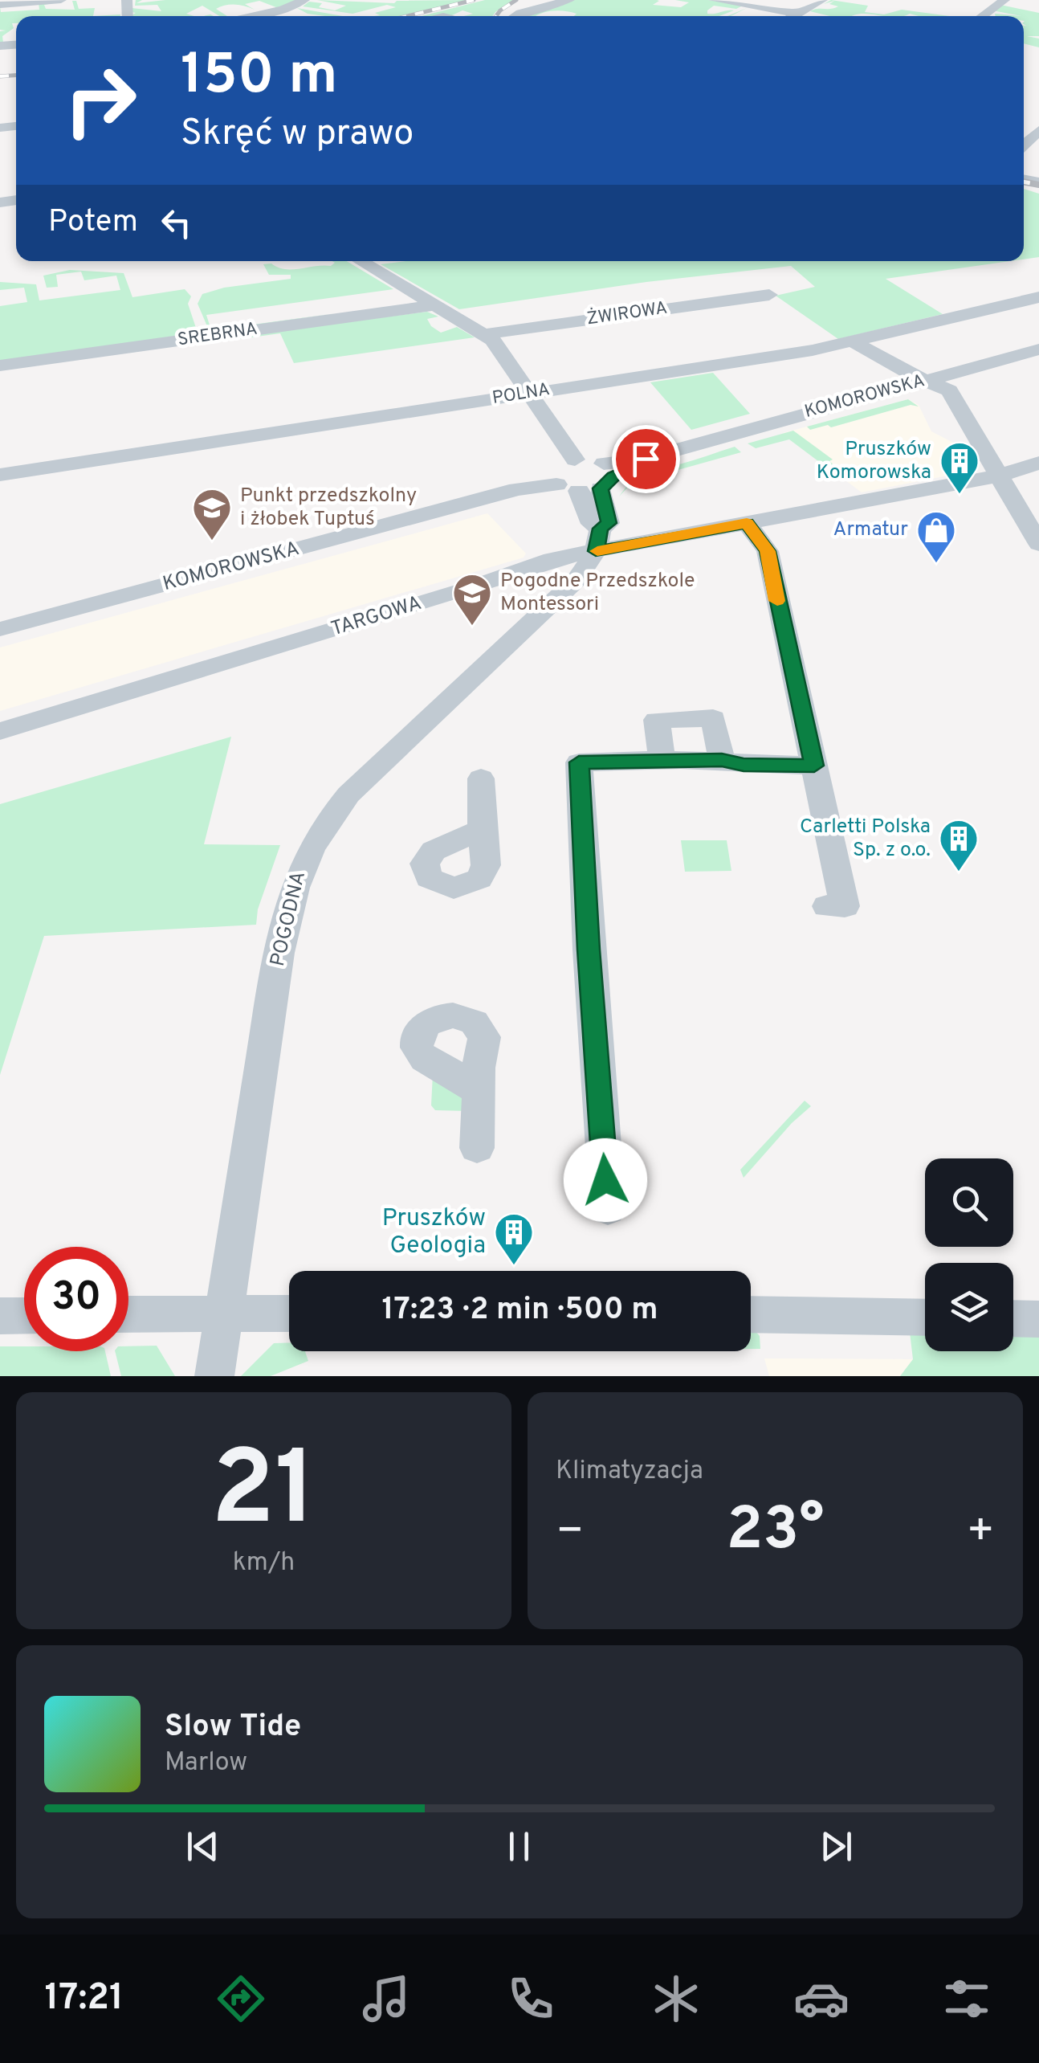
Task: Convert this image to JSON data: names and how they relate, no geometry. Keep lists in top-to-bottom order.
{
  "streets": {
    "street": [
      "ŻWIROWA",
      "SREBRNA",
      "POLNA",
      "KOMOROWSKA",
      "TARGOWA",
      "POGODNA"
    ]
  },
  "crossings": [
    ["TARGOWA", "POGODNA"]
  ],
  "places": {
    "building": ["Pruszków Komorowska", "Carletti Polska Sp. z o.o.", "Pruszków Geologia"],
    "school or university": ["Punkt przedszkolny i żłobek Tuptuś", "Pogodne Przedszkole Montessori"],
    "shop": ["Armatur"]
  },
  "page": {
    "turn": ["150 m", "Skręć w prawo"],
    "then": "Potem",
    "limit": "30",
    "trip": "17:23 · 2 min · 500 m",
    "tile": [
      ["21", "km/h"],
      "Klimatyzacja"
    ],
    "heat": ["−", "23°", "+"],
    "song": ["Slow Tide", "Marlow"],
    "tabs": "17:21"
  }
}
